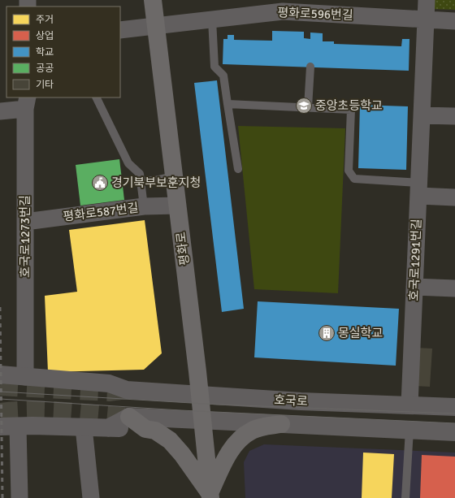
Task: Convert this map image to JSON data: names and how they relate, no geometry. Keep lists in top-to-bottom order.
{
  "streets": {
    "main road": ["평화로"],
    "street": [
      "평화로596번길",
      "평화로587번길",
      "호국로1273번길",
      "호국로1291번길",
      "호국로"
    ]
  },
  "crossings": [
    ["평화로596번길", "평화로"],
    ["평화로596번길", "호국로1291번길"],
    ["평화로587번길", "호국로1273번길"],
    ["평화로587번길", "평화로"],
    ["호국로1273번길", "호국로"],
    ["평화로", "호국로"],
    ["호국로1291번길", "호국로"]
  ],
  "places": {
    "school or university": ["중앙초등학교"],
    "public building": ["경기북부보훈지청"],
    "building": ["몽실학교"]
  },
  "legend": [
    "주거",
    "상업",
    "학교",
    "공공",
    "기타"
  ]
}
